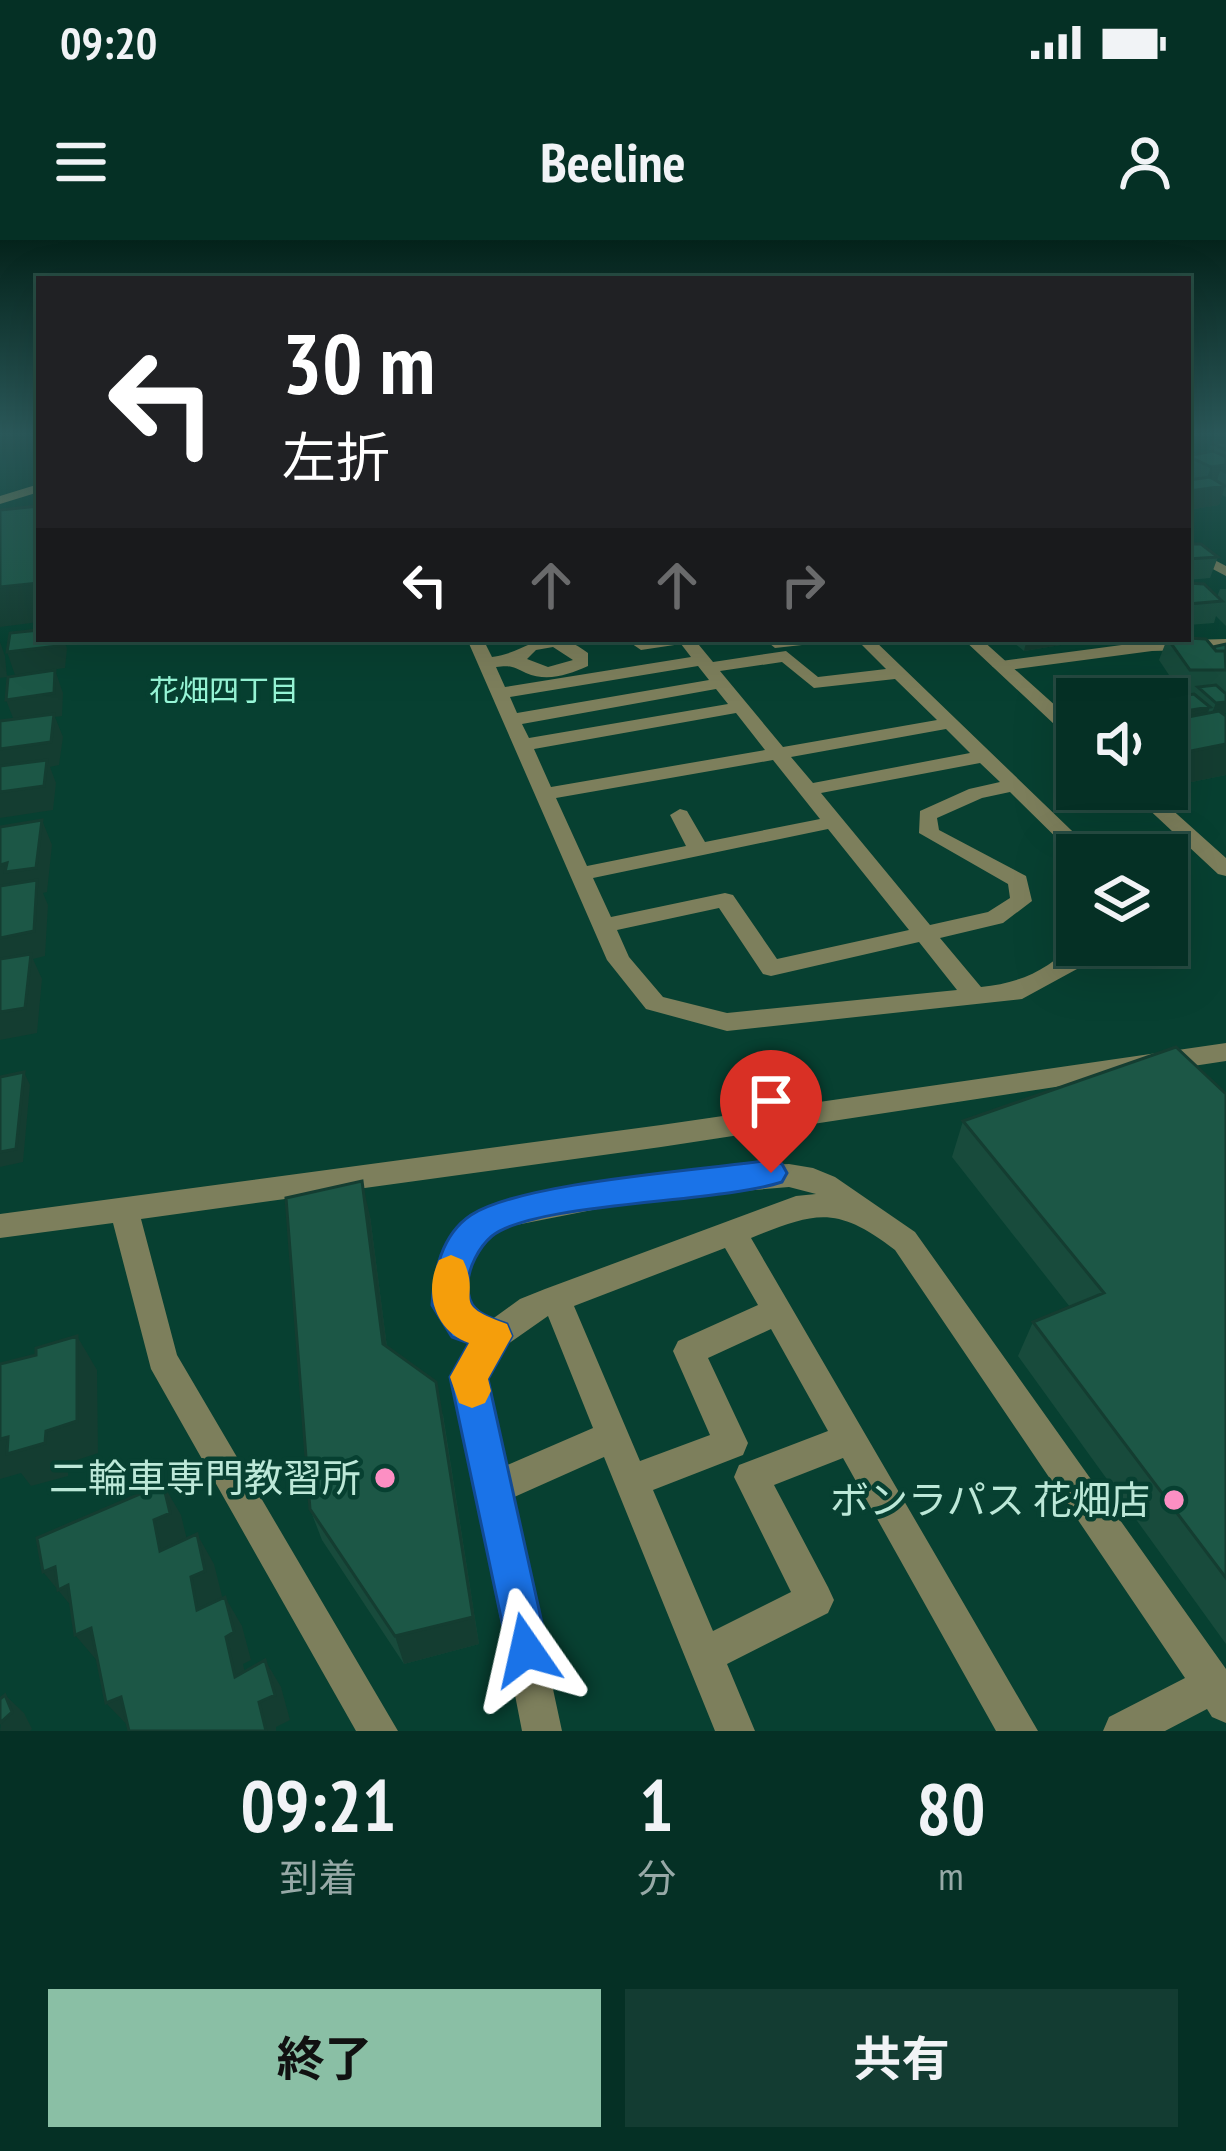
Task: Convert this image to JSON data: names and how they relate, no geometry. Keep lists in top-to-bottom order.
{
  "districts": ["花畑四丁目"],
  "places": ["二輪車専門教習所", "ボンラパス 花畑店"],
  "page": {
    "status": "09:20",
    "header": "Beeline",
    "turn": ["30 m", "左折"],
    "eta": [
      "09:21",
      "到着",
      "1",
      "分",
      "80",
      "m"
    ],
    "buttons": ["終了", "共有"]
  }
}
